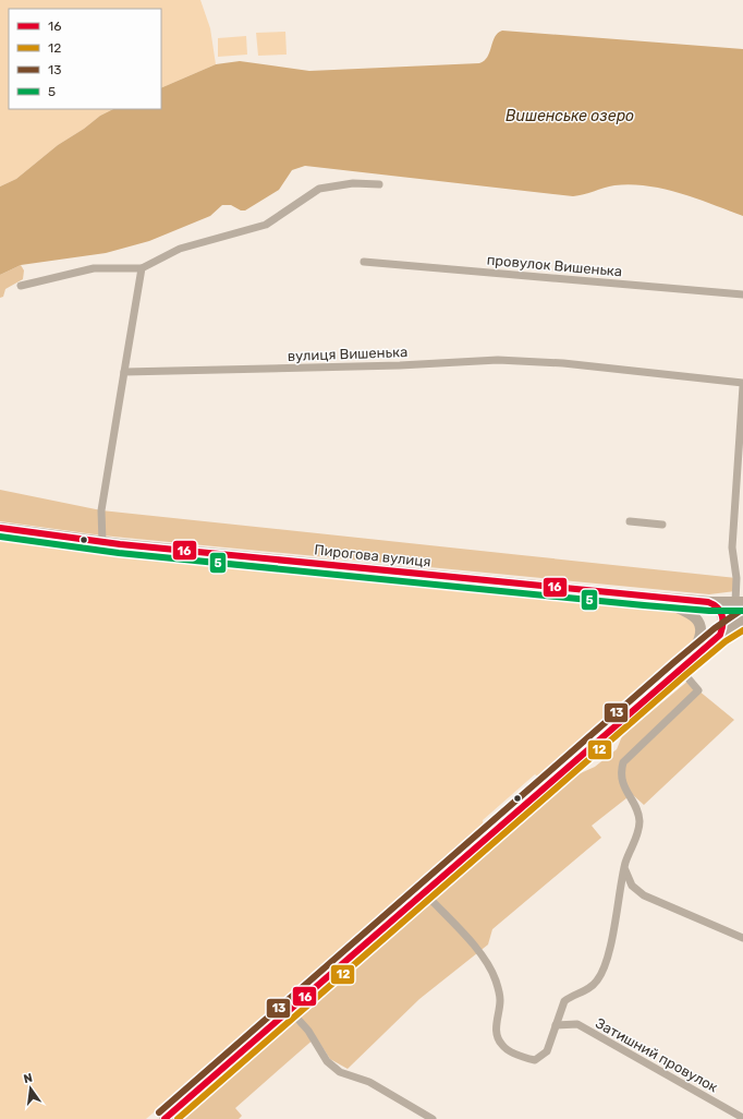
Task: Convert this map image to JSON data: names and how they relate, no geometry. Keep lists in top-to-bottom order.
{
  "streets": {
    "main road": ["Пирогова вулиця"],
    "street": ["провулок Вишенька", "вулиця Вишенька", "Затишний провулок"]
  },
  "water": ["Вишенське озеро"],
  "lines": [
    "transit line 16",
    "transit line 5",
    "transit line 13",
    "transit line 12"
  ],
  "legend": [
    "16",
    "12",
    "13",
    "5"
  ],
  "north": "top"
}
